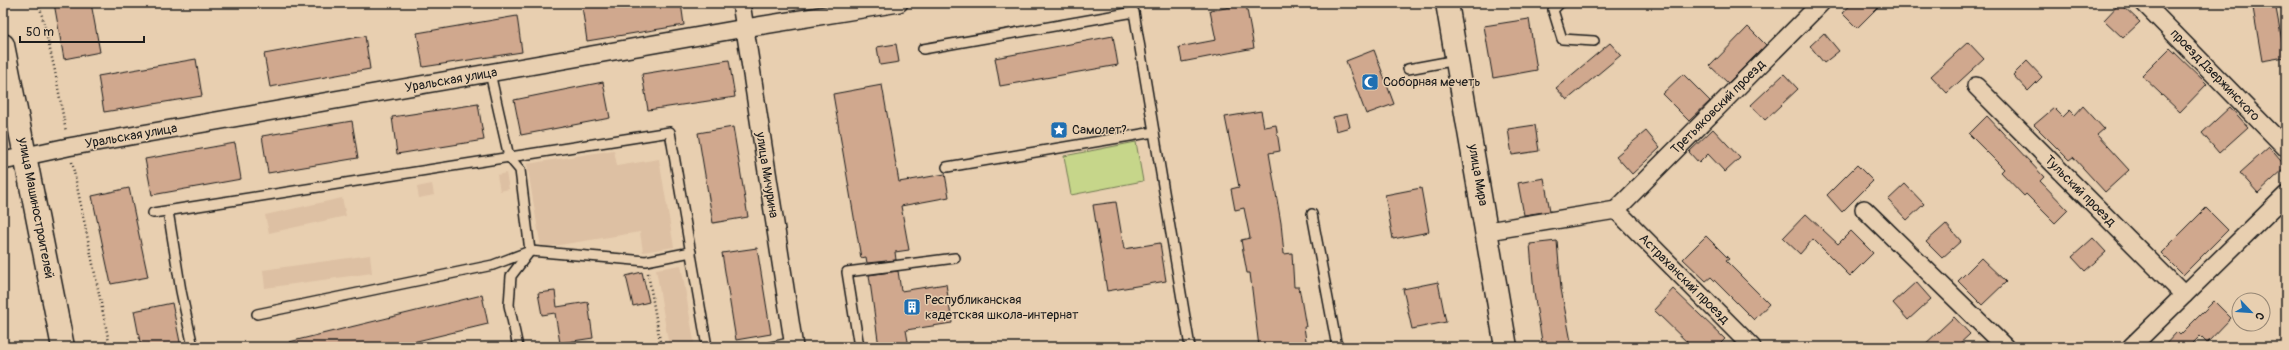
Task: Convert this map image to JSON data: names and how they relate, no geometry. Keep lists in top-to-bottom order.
{
  "streets": {
    "street": [
      "проезд Дзержинского",
      "Уральская улица",
      "Третьяковский проезд",
      "улица Мичурина",
      "улица Мира",
      "Тульский проезд",
      "улица Машиностроителей",
      "Астраханский проезд"
    ]
  },
  "crossings": [
    ["Уральская улица", "улица Мичурина"],
    ["Уральская улица", "улица Машиностроителей"],
    ["Третьяковский проезд", "Астраханский проезд"]
  ],
  "places": {
    "mosque": ["Соборная мечеть"],
    "place": ["Самолет?"],
    "building": ["Республиканская кадетская школа-интернат"]
  },
  "scale_bar": "50 m",
  "north": "bottom right"
}
